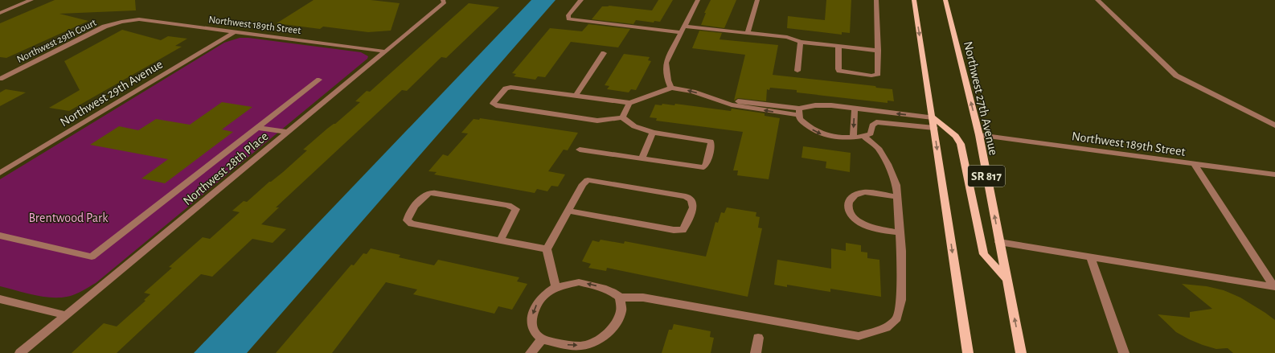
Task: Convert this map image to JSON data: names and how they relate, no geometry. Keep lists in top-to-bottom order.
{
  "streets": {
    "main road": ["Northwest 27th Avenue", "SR 817"],
    "street": [
      "Northwest 189th Street",
      "Northwest 29th Court",
      "Northwest 29th Avenue",
      "Northwest 28th Place"
    ]
  },
  "crossings": [
    ["Northwest 189th Street", "Northwest 29th Court"],
    ["Northwest 189th Street", "Northwest 29th Avenue"],
    ["Northwest 189th Street", "Northwest 27th Avenue"],
    ["Northwest 189th Street", "Northwest 28th Place"]
  ],
  "parks": ["Brentwood Park"]
}
